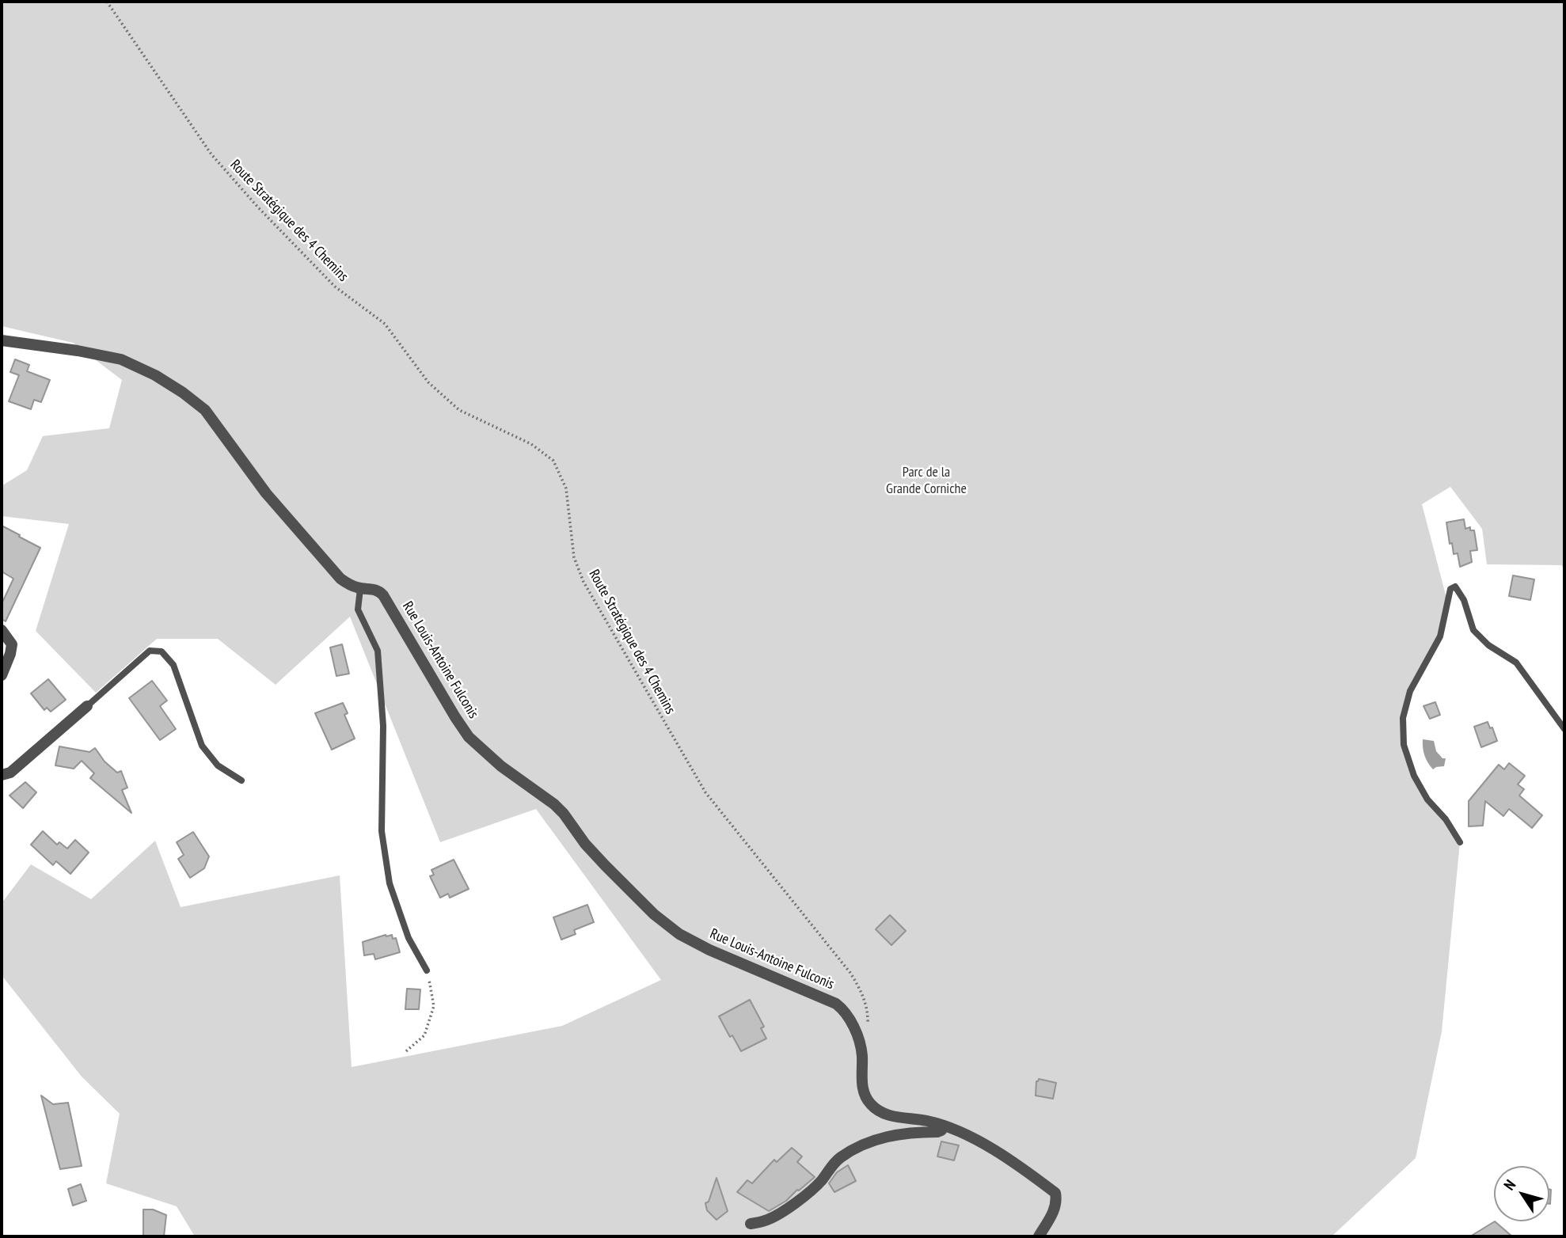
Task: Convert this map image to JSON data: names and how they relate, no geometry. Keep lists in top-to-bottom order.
{
  "streets": {
    "street": ["Rue Louis-Antoine Fulconis"],
    "path": ["Route Stratégique des 4 Chemins"]
  },
  "parks": ["Parc de la Grande Corniche"],
  "north": "top left"
}
